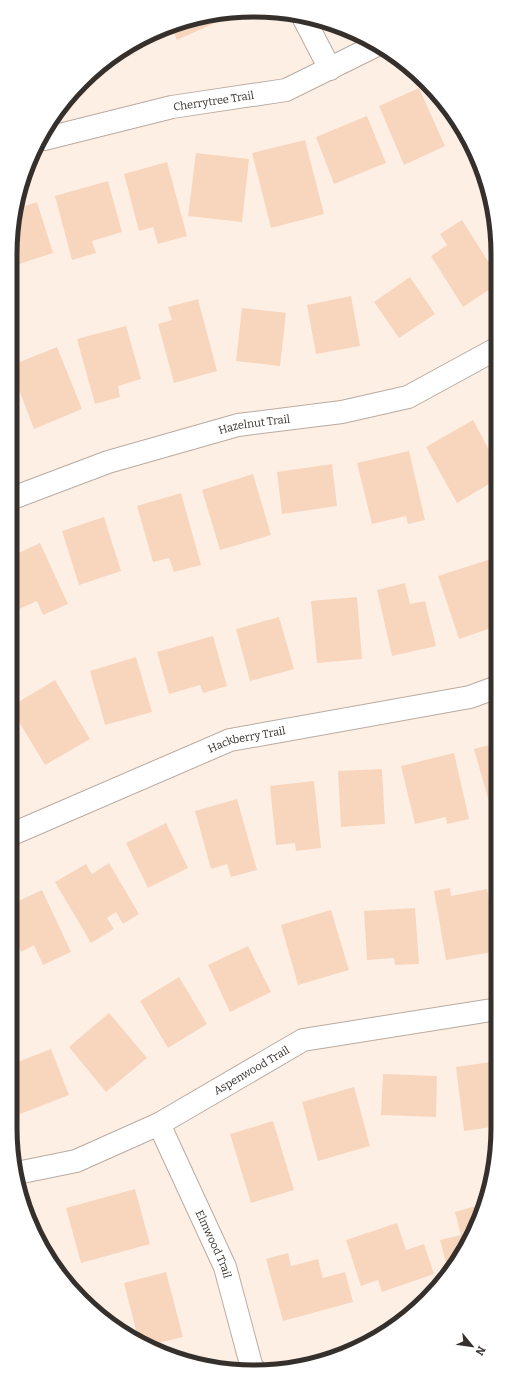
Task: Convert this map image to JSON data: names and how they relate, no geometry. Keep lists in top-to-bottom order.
{
  "streets": {
    "street": [
      "Cherrytree Trail",
      "Hazelnut Trail",
      "Hackberry Trail",
      "Aspenwood Trail",
      "Elmwood Trail"
    ]
  },
  "crossings": [
    ["Aspenwood Trail", "Elmwood Trail"]
  ],
  "north": "bottom right"
}
